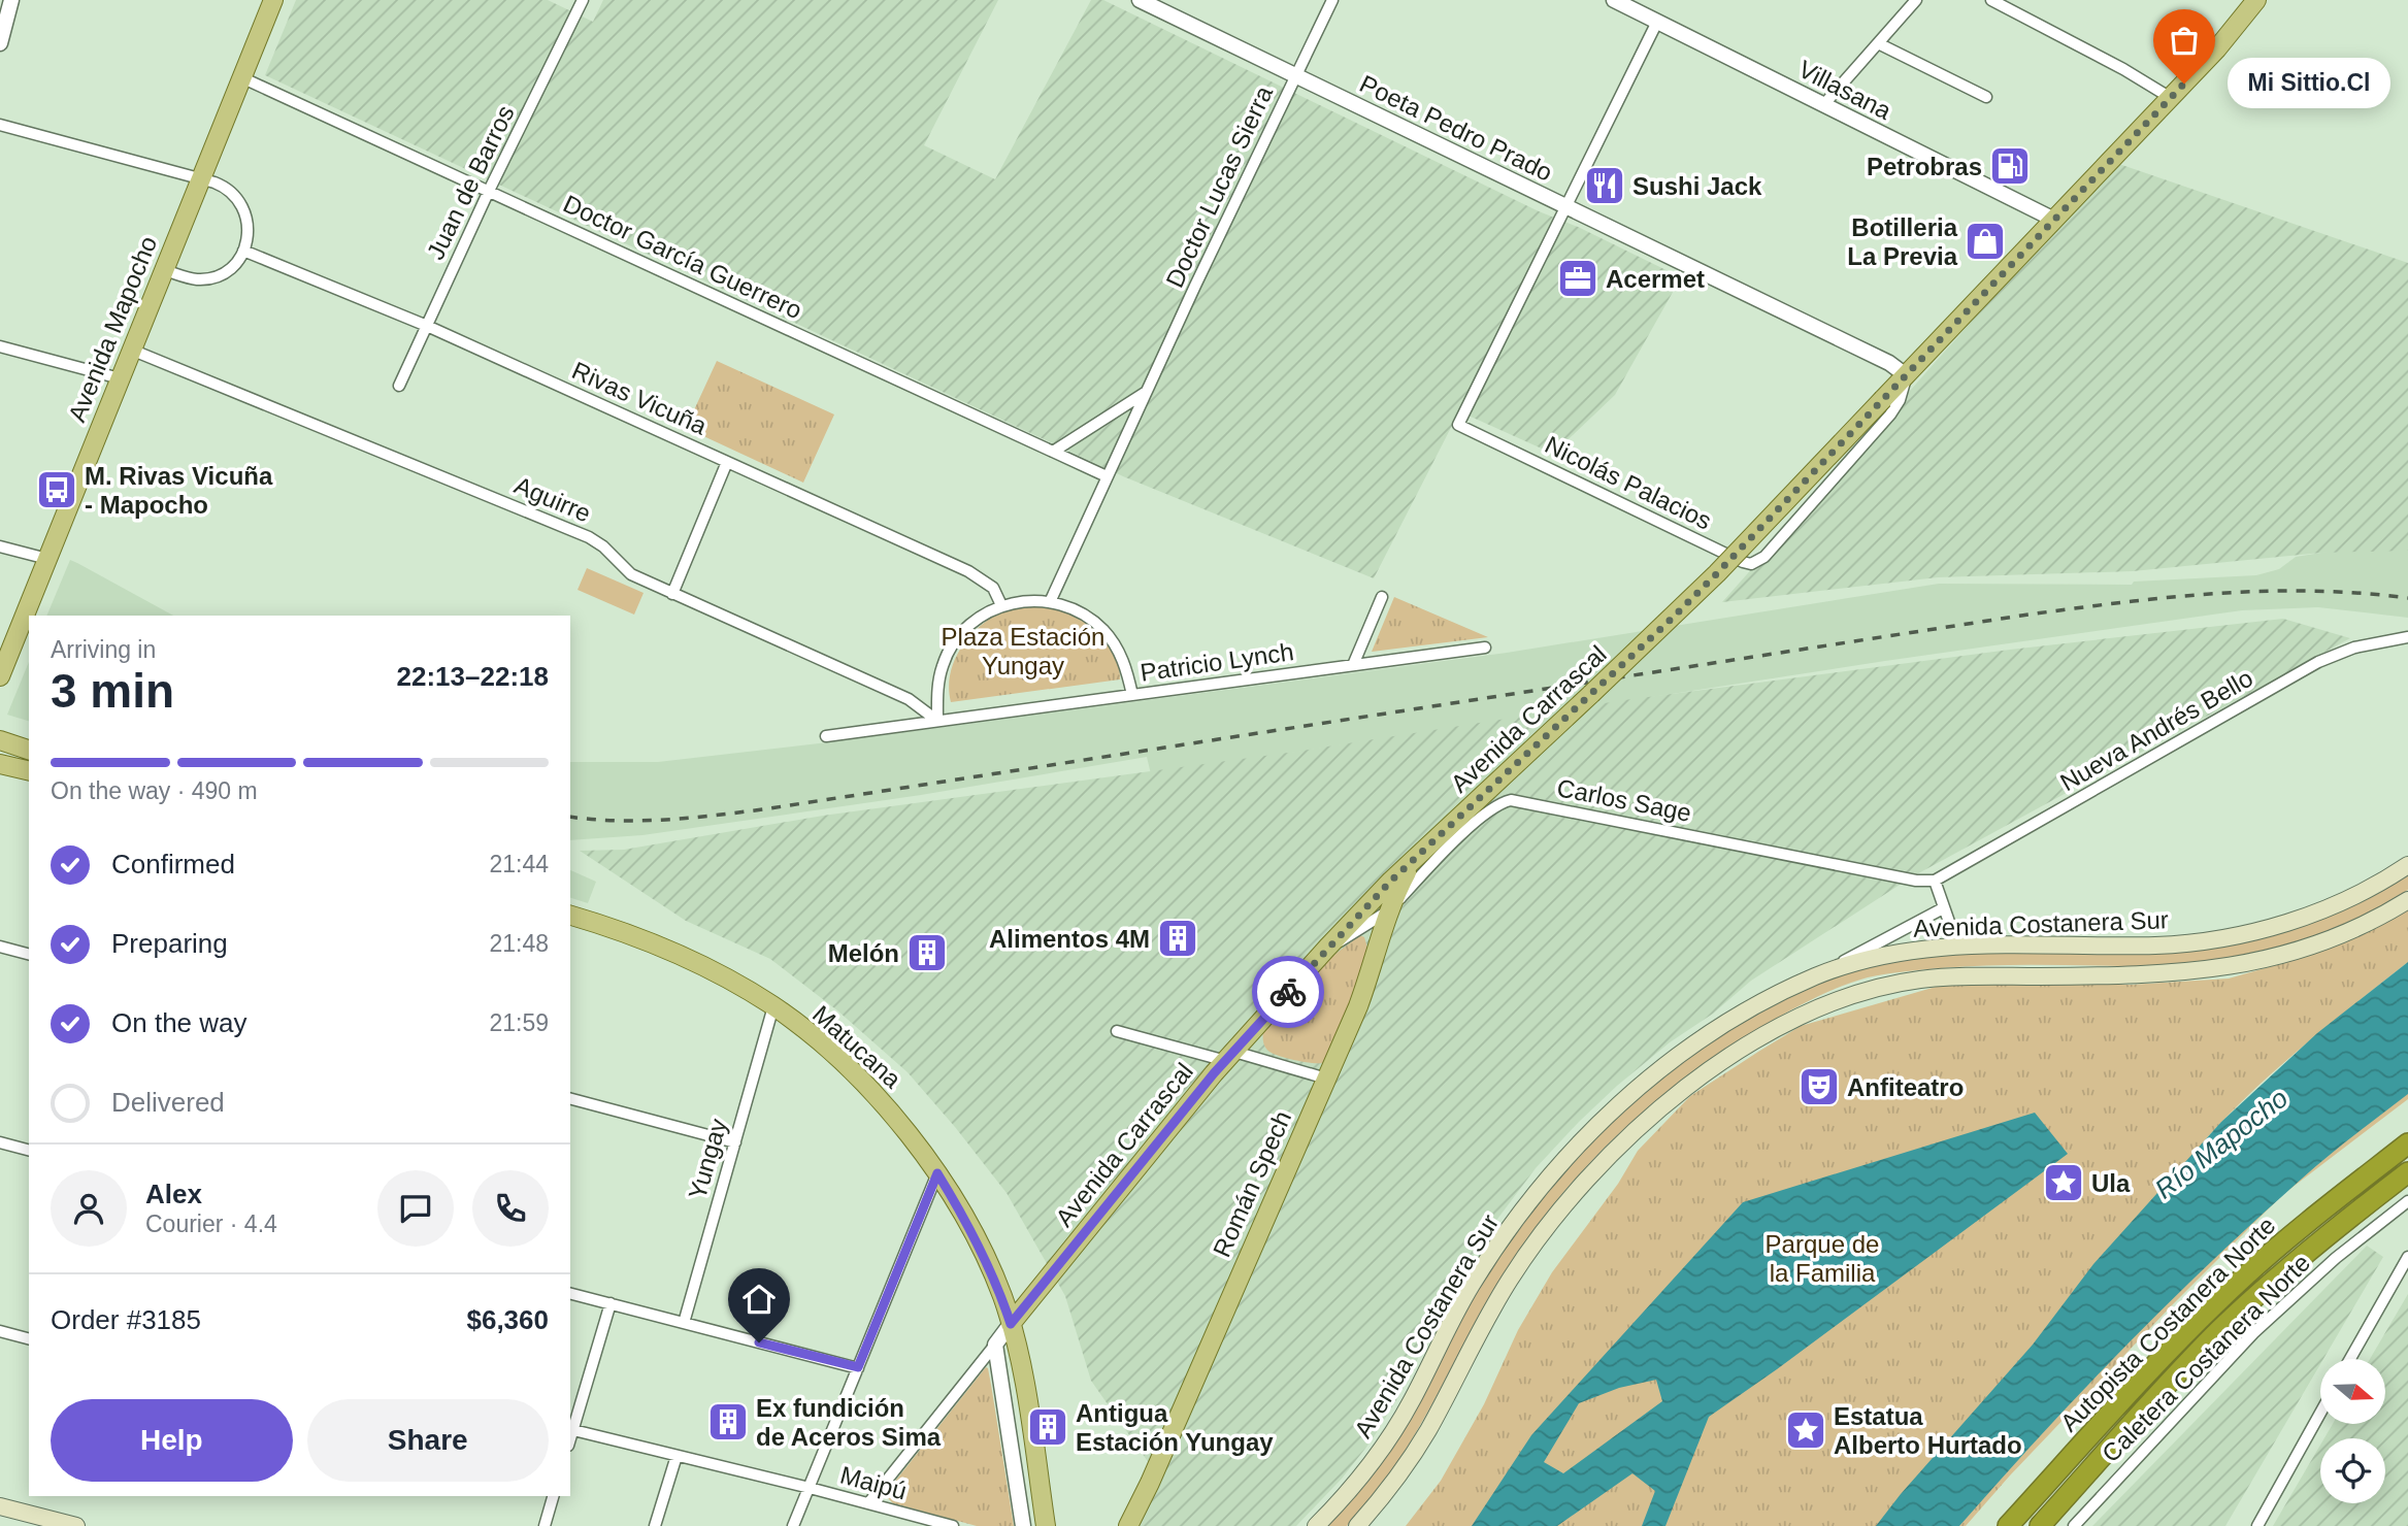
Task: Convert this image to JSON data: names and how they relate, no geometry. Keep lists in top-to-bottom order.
{
  "streets": {
    "highway": ["Autopista Costanera Norte"],
    "main road": [
      "Avenida Mapocho",
      "Avenida Carrascal",
      "Avenida Costanera Sur",
      "Matucana",
      "Román Spech"
    ],
    "street": [
      "Villasana",
      "Poeta Pedro Prado",
      "Juan de Barros",
      "Doctor Lucas Sierra",
      "Doctor García Guerrero",
      "Rivas Vicuña",
      "Nicolás Palacios",
      "Aguirre",
      "Patricio Lynch",
      "Nueva Andrés Bello",
      "Carlos Sage",
      "Yungay",
      "Caletera Costanera Norte",
      "Maipú"
    ]
  },
  "crossings": [
    ["Villasana", "Avenida Carrascal"],
    ["Poeta Pedro Prado", "Doctor Lucas Sierra"],
    ["Poeta Pedro Prado", "Nicolás Palacios"],
    ["Poeta Pedro Prado", "Avenida Carrascal"],
    ["Juan de Barros", "Doctor García Guerrero"],
    ["Juan de Barros", "Rivas Vicuña"],
    ["Doctor Lucas Sierra", "Doctor García Guerrero"],
    ["Doctor García Guerrero", "Avenida Mapocho"],
    ["Avenida Mapocho", "Aguirre"],
    ["Nicolás Palacios", "Avenida Carrascal"],
    ["Aguirre", "Patricio Lynch"],
    ["Avenida Carrascal", "Carlos Sage"],
    ["Avenida Carrascal", "Matucana"],
    ["Avenida Carrascal", "Román Spech"],
    ["Avenida Carrascal", "Maipú"],
    ["Nueva Andrés Bello", "Carlos Sage"],
    ["Carlos Sage", "Román Spech"],
    ["Matucana", "Yungay"]
  ],
  "water": ["Río Mapocho"],
  "parks": ["Plaza Estación Yungay", "Parque de la Familia"],
  "places": {
    "other": ["Mi Sittio.Cl"],
    "fuel station": ["Petrobras"],
    "restaurant": ["Sushi Jack"],
    "shop": ["Botilleria La Previa"],
    "office": ["Acermet"],
    "bus stop": ["M. Rivas Vicuña - Mapocho"],
    "building": [
      "Alimentos 4M",
      "Melón",
      "Ex fundición de Aceros Sima",
      "Antigua Estación Yungay"
    ],
    "theatre": ["Anfiteatro"],
    "place": ["Ula", "Estatua Alberto Hurtado"]
  },
  "north": "right",
  "page": {
    "bubble": "Mi Sittio.Cl",
    "heading": ["3 min", "Arriving in", "22:13–22:18"],
    "panel": [
      "Alex",
      "Courier · 4.4",
      "Order #3185",
      "$6,360"
    ],
    "bar": "On the way · 490 m",
    "list": [
      ["Confirmed", "21:44"],
      ["Preparing", "21:48"],
      ["On the way", "21:59"],
      "Delivered"
    ],
    "buttons": ["Help", "Share"]
  }
}
